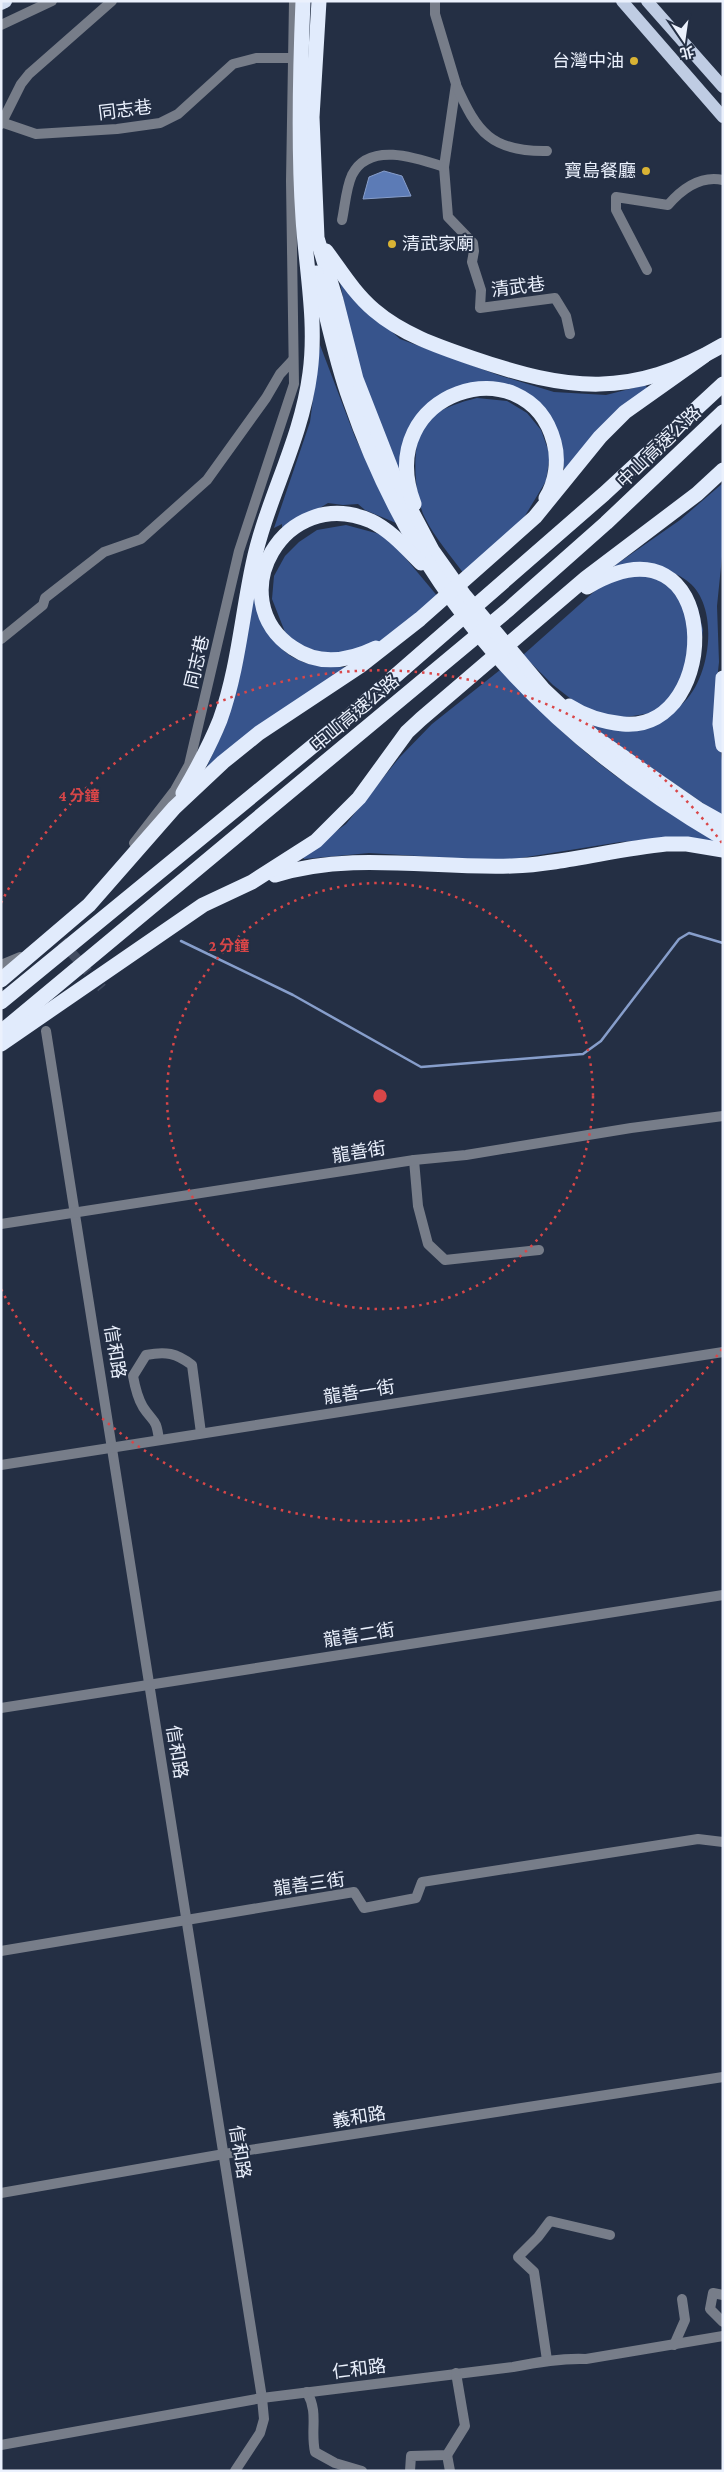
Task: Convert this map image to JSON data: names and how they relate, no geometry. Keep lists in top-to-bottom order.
{
  "streets": {
    "highway": ["中山高速公路"],
    "street": [
      "同志巷",
      "清武巷",
      "龍善街",
      "信和路",
      "龍善一街",
      "龍善二街",
      "龍善三街",
      "義和路",
      "仁和路"
    ]
  },
  "crossings": [
    ["龍善街", "信和路"],
    ["信和路", "龍善一街"],
    ["信和路", "龍善二街"],
    ["信和路", "龍善三街"],
    ["信和路", "義和路"],
    ["信和路", "仁和路"]
  ],
  "places": ["台灣中油", "寶島餐廳", "清武家廟"],
  "north": "bottom",
  "rings": ["4 分鐘", "2 分鐘"]
}
